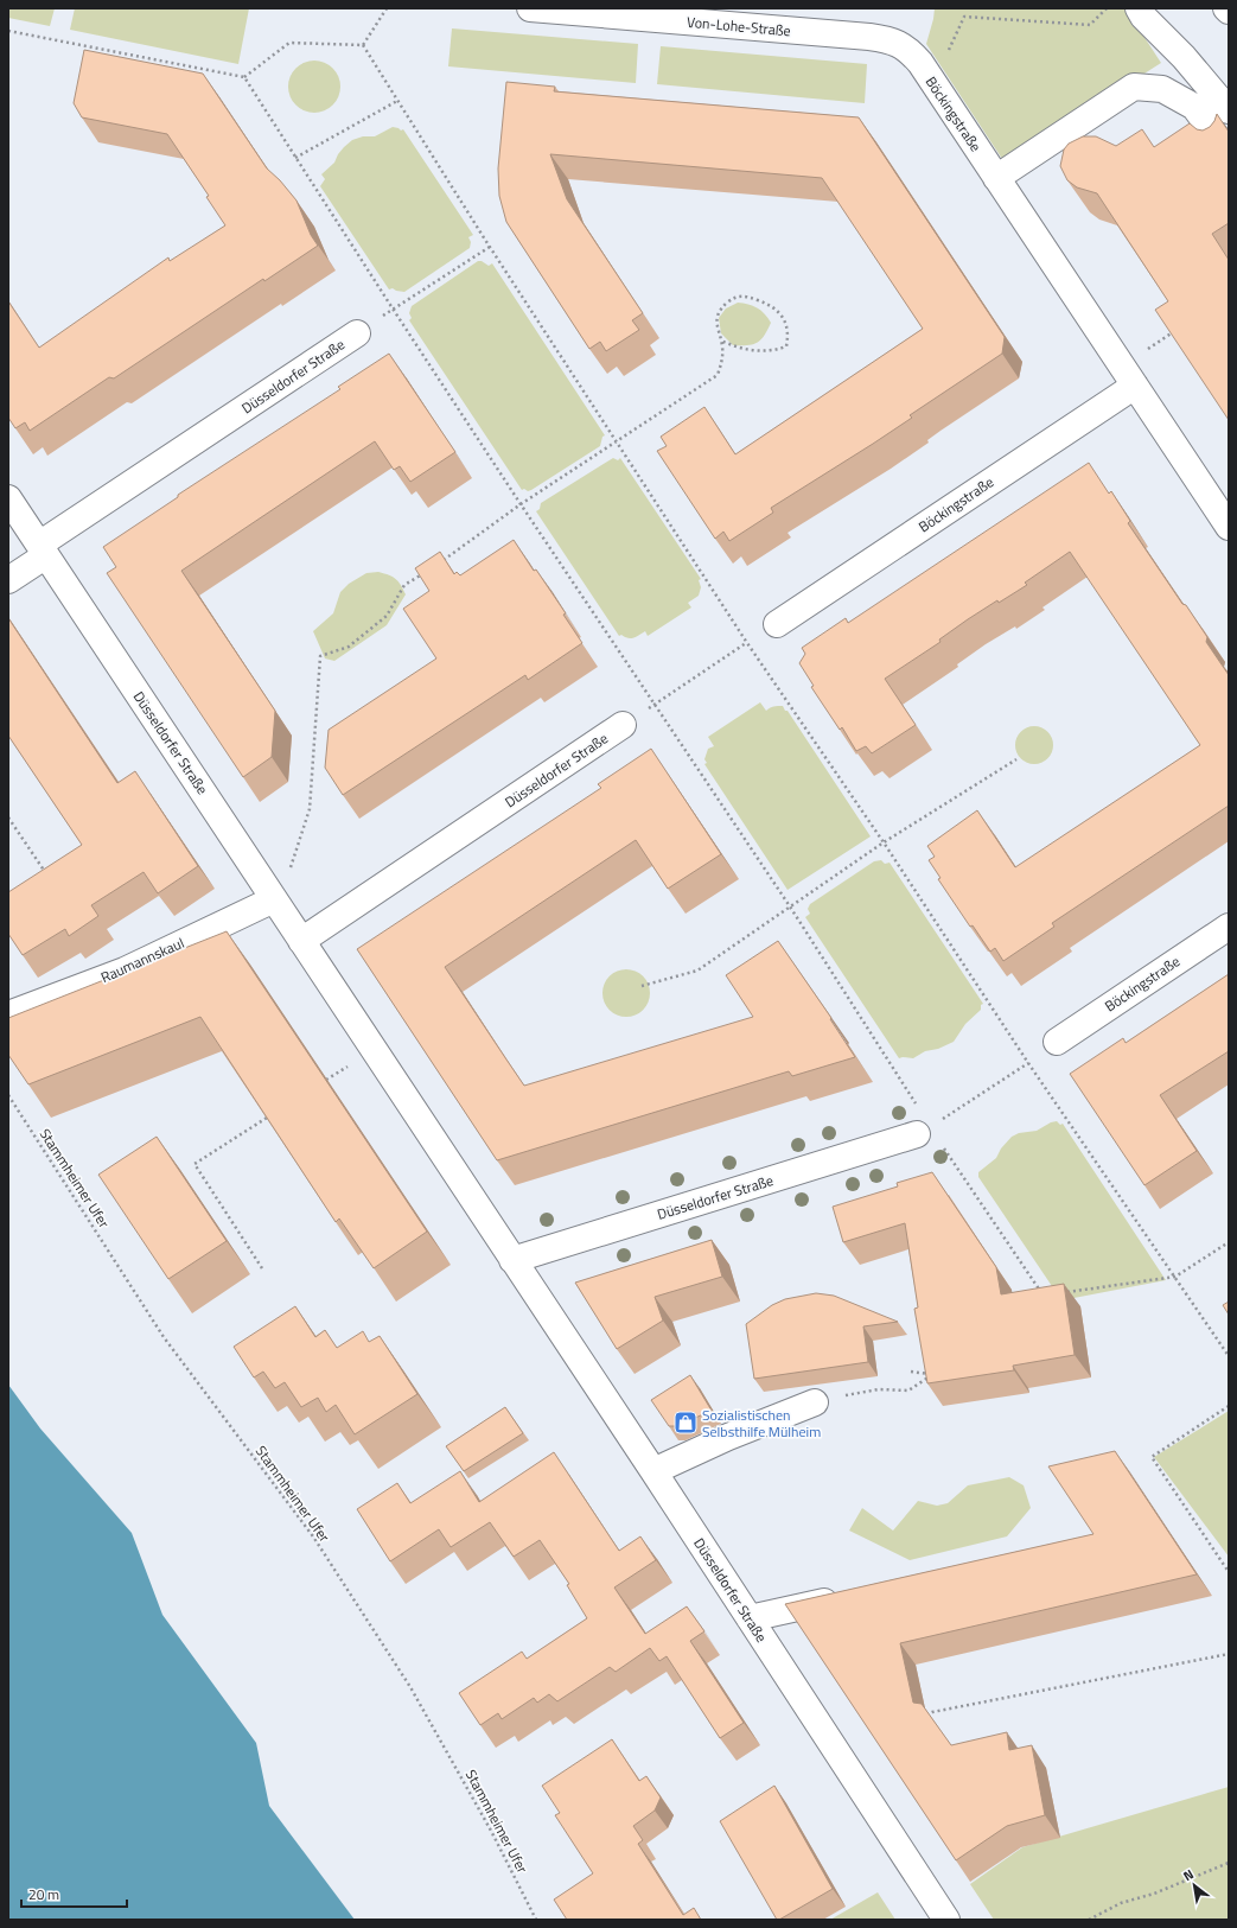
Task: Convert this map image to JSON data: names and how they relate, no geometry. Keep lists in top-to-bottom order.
{
  "streets": {
    "street": [
      "Von-Lohe-Straße",
      "Böckingstraße",
      "Düsseldorfer Straße",
      "Raumannskaul"
    ],
    "path": ["Stammheimer Ufer"]
  },
  "crossings": [
    ["Von-Lohe-Straße", "Böckingstraße"],
    ["Düsseldorfer Straße", "Raumannskaul"]
  ],
  "places": {
    "shop": ["Sozialistischen Selbsthilfe Mülheim"]
  },
  "scale_bar": "20 m",
  "north": "top left"
}
